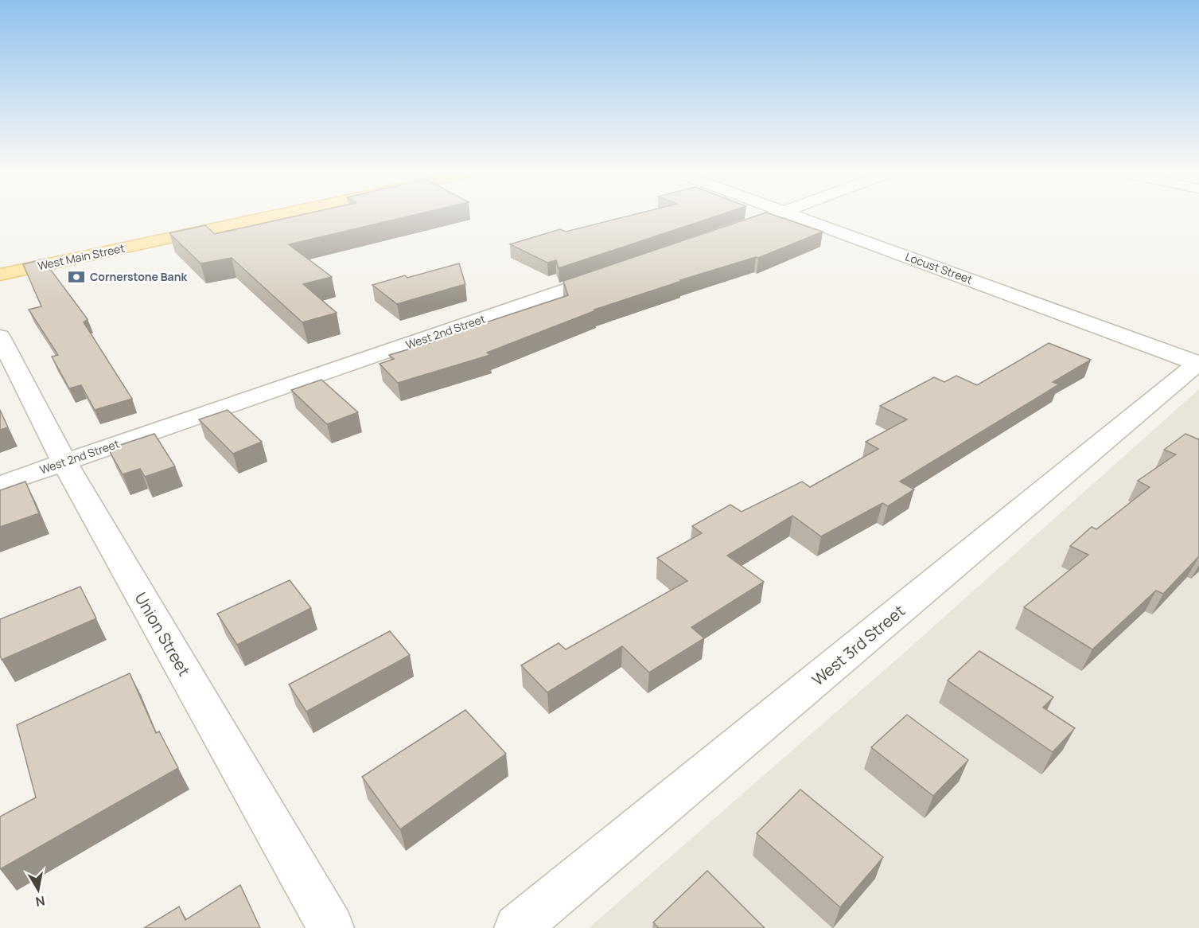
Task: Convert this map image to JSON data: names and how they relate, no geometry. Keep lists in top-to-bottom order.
{
  "streets": {
    "main road": ["West Main Street"],
    "street": [
      "Locust Street",
      "West 2nd Street",
      "Union Street",
      "West 3rd Street"
    ]
  },
  "crossings": [
    ["Locust Street", "West 3rd Street"],
    ["West 2nd Street", "Union Street"]
  ],
  "places": {
    "bank": ["Cornerstone Bank"]
  },
  "north": "bottom"
}
